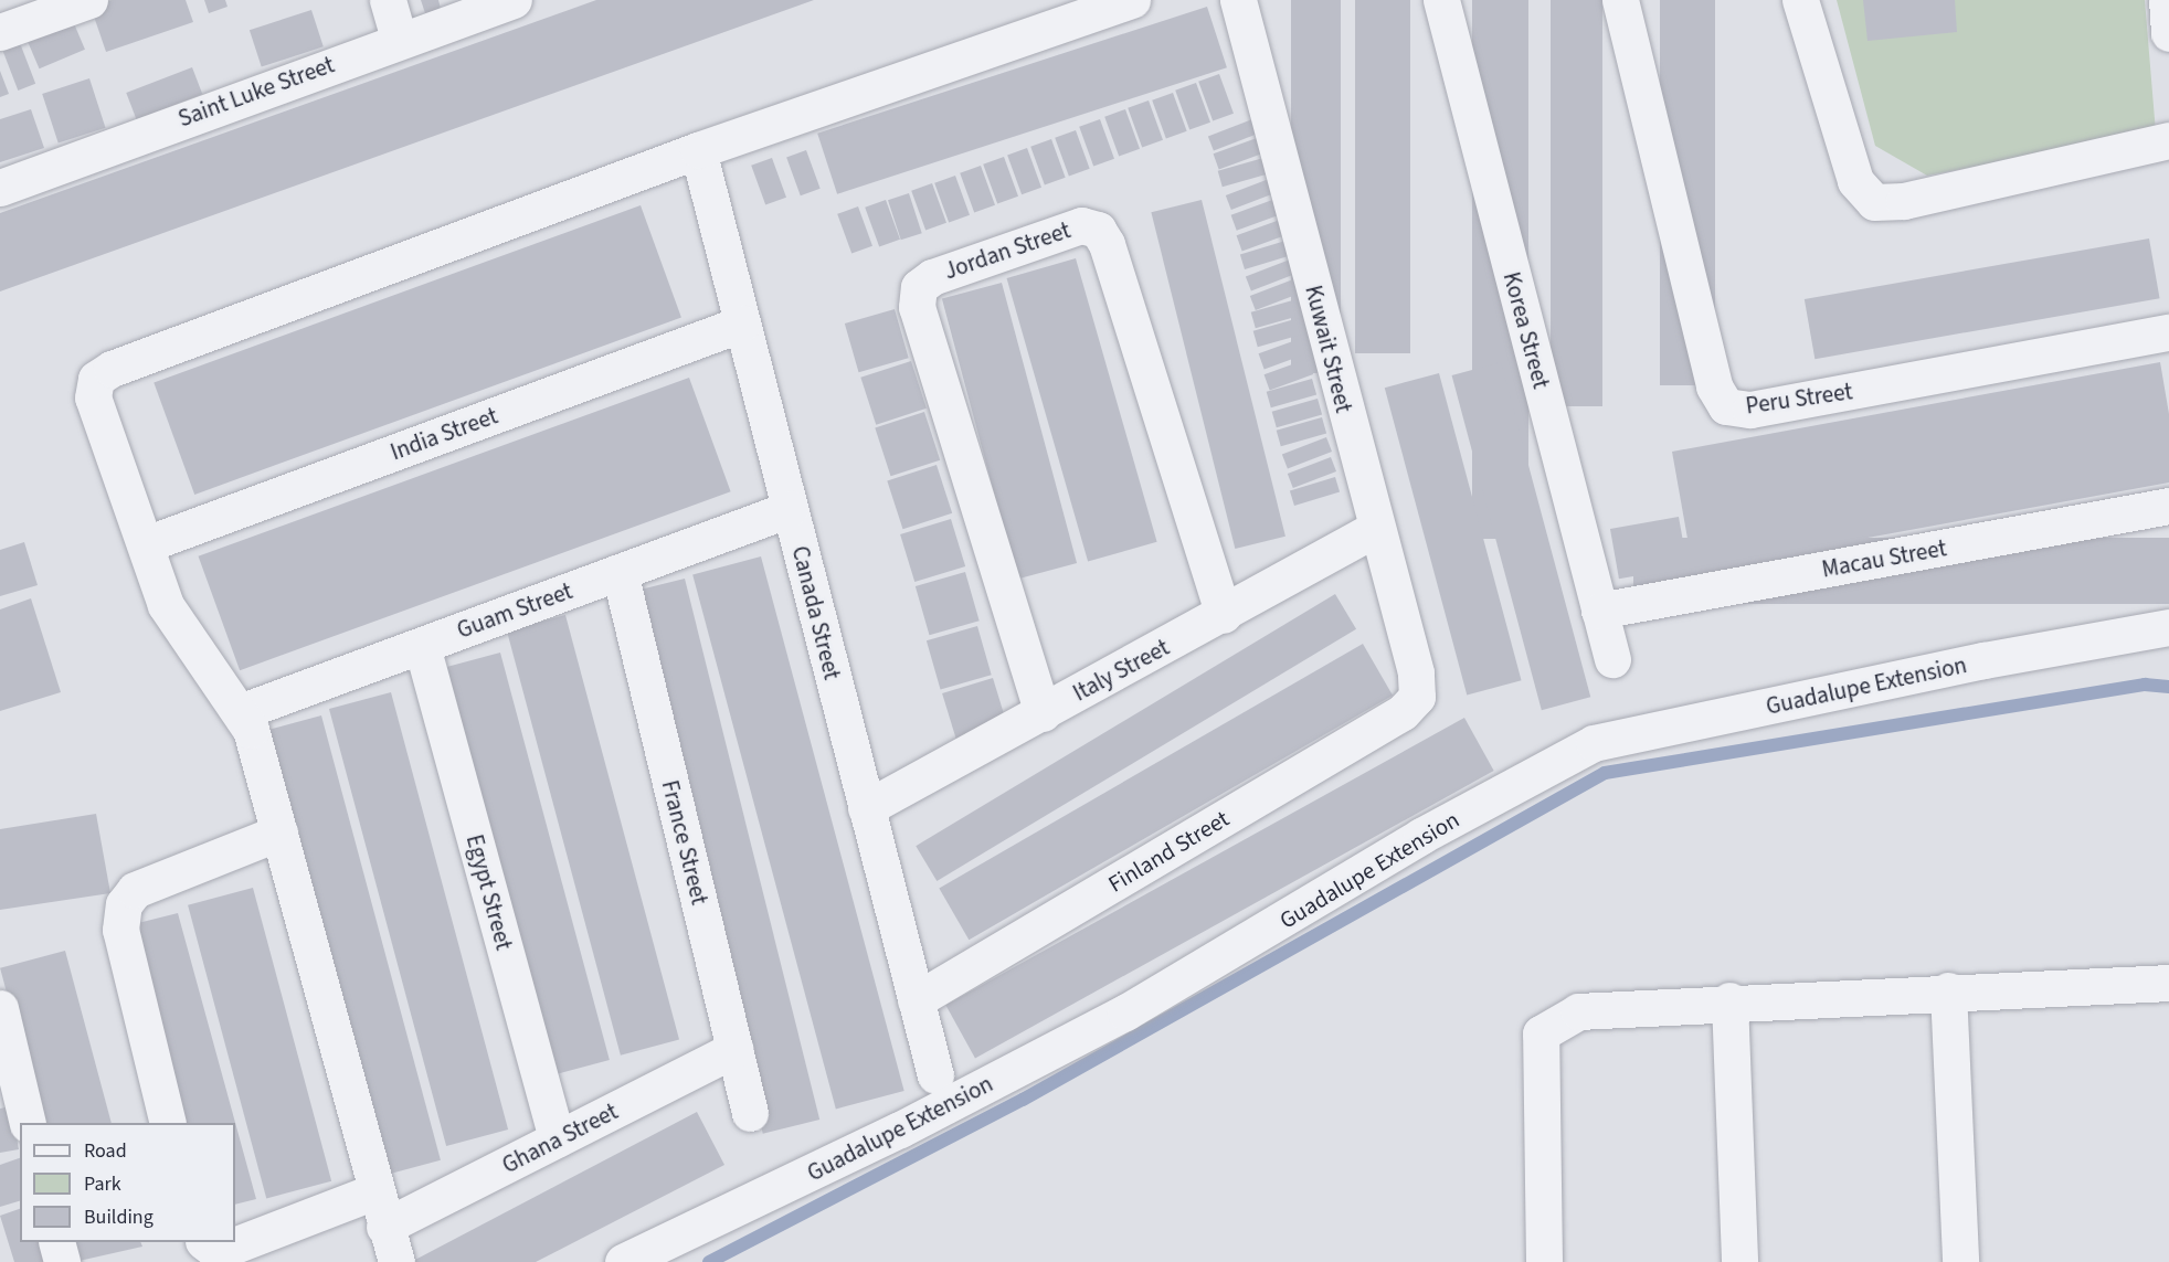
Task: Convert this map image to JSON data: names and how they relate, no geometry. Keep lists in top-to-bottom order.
{
  "streets": {
    "street": [
      "Saint Luke Street",
      "Jordan Street",
      "Korea Street",
      "Kuwait Street",
      "Peru Street",
      "India Street",
      "Macau Street",
      "Guam Street",
      "Canada Street",
      "Italy Street",
      "Guadalupe Extension",
      "France Street",
      "Finland Street",
      "Egypt Street",
      "Ghana Street"
    ]
  },
  "crossings": [
    ["Jordan Street", "Italy Street"],
    ["Korea Street", "Macau Street"],
    ["Kuwait Street", "Italy Street"],
    ["Kuwait Street", "Finland Street"],
    ["India Street", "Canada Street"],
    ["Guam Street", "Canada Street"],
    ["Guam Street", "France Street"],
    ["Guam Street", "Egypt Street"],
    ["Canada Street", "Italy Street"],
    ["Canada Street", "Finland Street"],
    ["France Street", "Ghana Street"],
    ["Egypt Street", "Ghana Street"]
  ],
  "legend": ["Road", "Park", "Building"]
}
